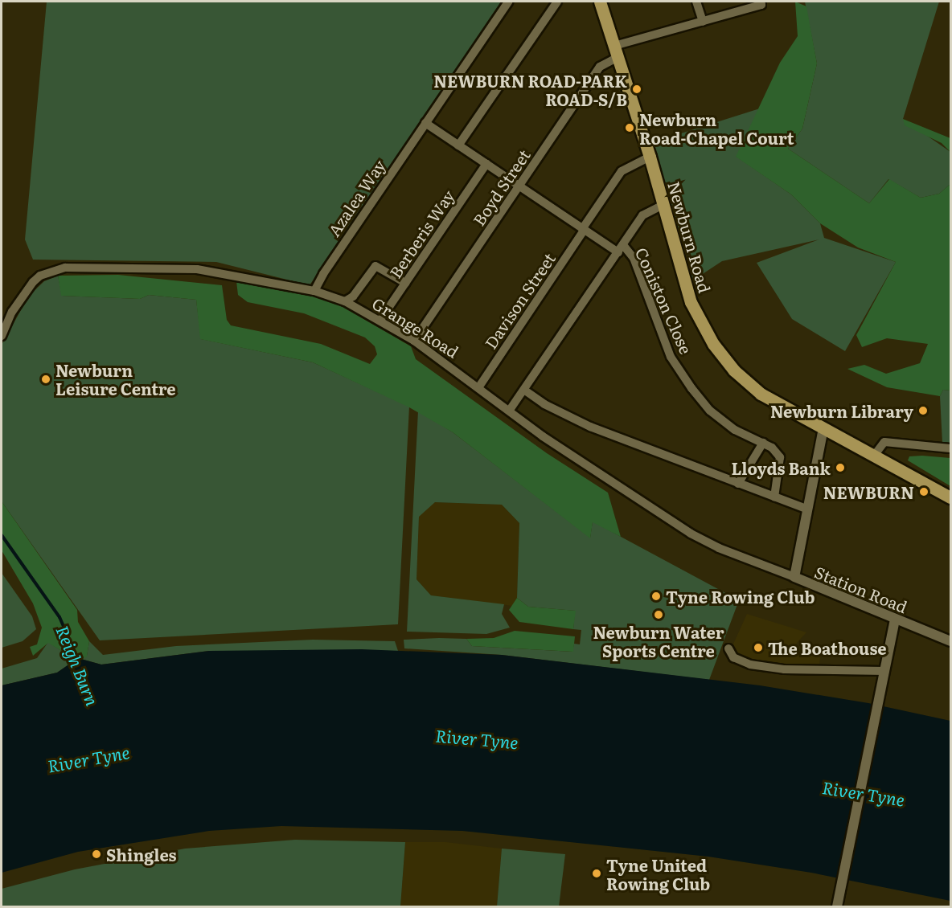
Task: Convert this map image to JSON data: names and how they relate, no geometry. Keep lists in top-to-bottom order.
{
  "streets": {
    "main road": ["Newburn Road"],
    "street": [
      "Boyd Street",
      "Azalea Way",
      "Berberis Way",
      "Davison Street",
      "Coniston Close",
      "Grange Road",
      "Station Road"
    ]
  },
  "crossings": [
    ["Boyd Street", "Newburn Road"],
    ["Boyd Street", "Grange Road"],
    ["Azalea Way", "Grange Road"],
    ["Berberis Way", "Grange Road"],
    ["Newburn Road", "Davison Street"],
    ["Newburn Road", "Station Road"],
    ["Davison Street", "Grange Road"],
    ["Grange Road", "Station Road"]
  ],
  "water": ["Reigh Burn", "River Tyne"],
  "places": [
    "NEWBURN ROAD-PARK ROAD-S/B",
    "Newburn Road-Chapel Court",
    "Newburn Leisure Centre",
    "Newburn Library",
    "Lloyds Bank",
    "NEWBURN",
    "Tyne Rowing Club",
    "Newburn Water Sports Centre",
    "The Boathouse",
    "Shingles",
    "Tyne United Rowing Club"
  ]
}
